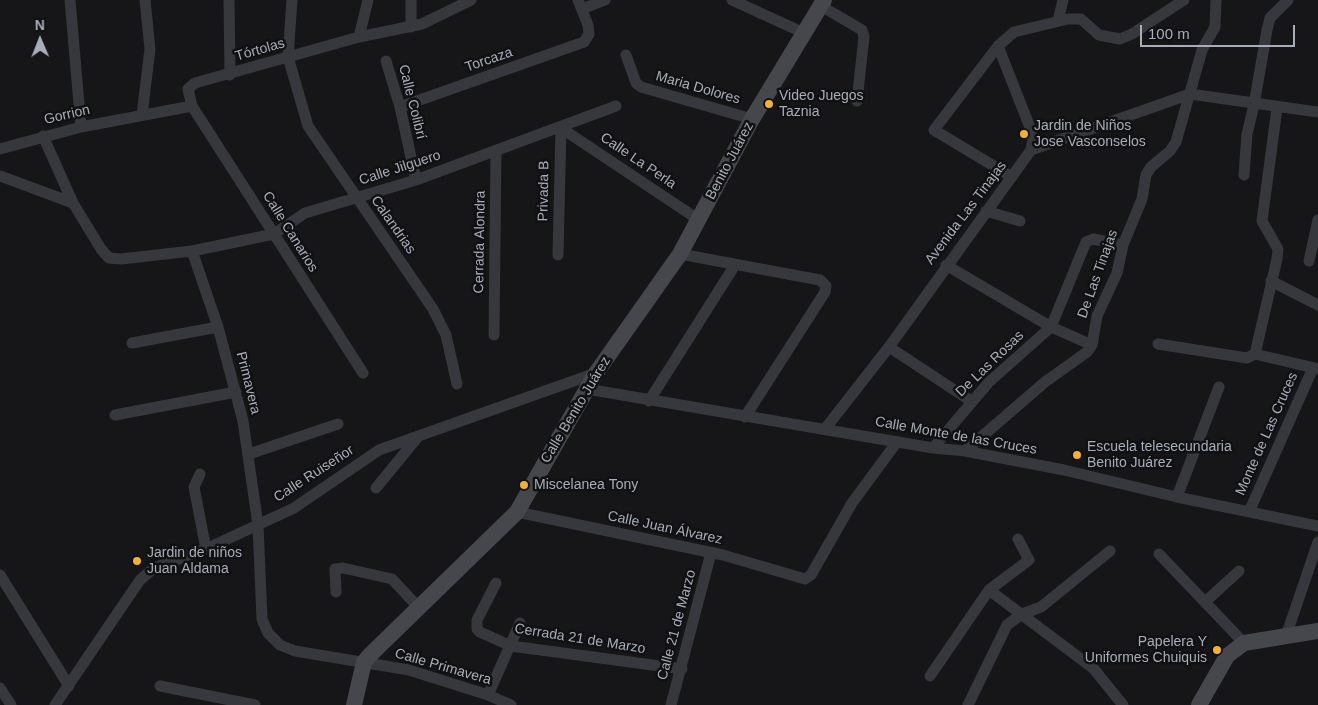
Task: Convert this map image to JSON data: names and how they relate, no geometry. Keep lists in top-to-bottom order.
{
  "streets": {
    "street": [
      "Tórtolas",
      "Torcaza",
      "Maria Dolores",
      "Calle Colibrí",
      "Gorrion",
      "Calle La Perla",
      "Benito Juárez",
      "Calle Jilguero",
      "Privada B",
      "Avenida Las Tinajas",
      "Calandrias",
      "Calle Canarios",
      "Cerrada Alondra",
      "De Las Tinajas",
      "De Las Rosas",
      "Primavera",
      "Calle Benito Juárez",
      "Monte de Las Cruces",
      "Calle Monte de las Cruces",
      "Calle Ruiseñor",
      "Calle Juan Álvarez",
      "Calle 21 de Marzo",
      "Cerrada 21 de Marzo",
      "Calle Primavera"
    ]
  },
  "crossings": [
    ["Tórtolas", "Gorrion"],
    ["Tórtolas", "Calandrias"],
    ["Tórtolas", "Calle Canarios"],
    ["Torcaza", "Calle Colibrí"],
    ["Maria Dolores", "Benito Juárez"],
    ["Calle Colibrí", "Calle Jilguero"],
    ["Gorrion", "Calle Canarios"],
    ["Calle La Perla", "Benito Juárez"],
    ["Calle La Perla", "Calle Jilguero"],
    ["Calle La Perla", "Privada B"],
    ["Calle La Perla", "Calle Benito Juárez"],
    ["Benito Juárez", "Calle Benito Juárez"],
    ["Calle Jilguero", "Privada B"],
    ["Calle Jilguero", "Calandrias"],
    ["Calle Jilguero", "Calle Canarios"],
    ["Calle Jilguero", "Cerrada Alondra"],
    ["Calle Jilguero", "Primavera"],
    ["Avenida Las Tinajas", "Calle Monte de las Cruces"],
    ["De Las Rosas", "Calle Monte de las Cruces"],
    ["Primavera", "Calle Ruiseñor"],
    ["Primavera", "Calle Primavera"],
    ["Calle Benito Juárez", "Calle Monte de las Cruces"],
    ["Calle Benito Juárez", "Calle Ruiseñor"],
    ["Calle Benito Juárez", "Calle Juan Álvarez"],
    ["Calle Benito Juárez", "Calle Primavera"],
    ["Monte de Las Cruces", "Calle Monte de las Cruces"],
    ["Calle Monte de las Cruces", "Calle Juan Álvarez"],
    ["Calle Ruiseñor", "Calle Primavera"],
    ["Calle Juan Álvarez", "Calle 21 de Marzo"],
    ["Calle 21 de Marzo", "Cerrada 21 de Marzo"]
  ],
  "places": [
    "Video Juegos Taznia",
    "Jardin de Niños Jose Vasconselos",
    "Escuela telesecundaria Benito Juárez",
    "Miscelanea Tony",
    "Jardin de niños Juan Aldama",
    "Papelera Y Uniformes Chuiquis"
  ],
  "scale_bar": "100 m",
  "north": "top"
}
